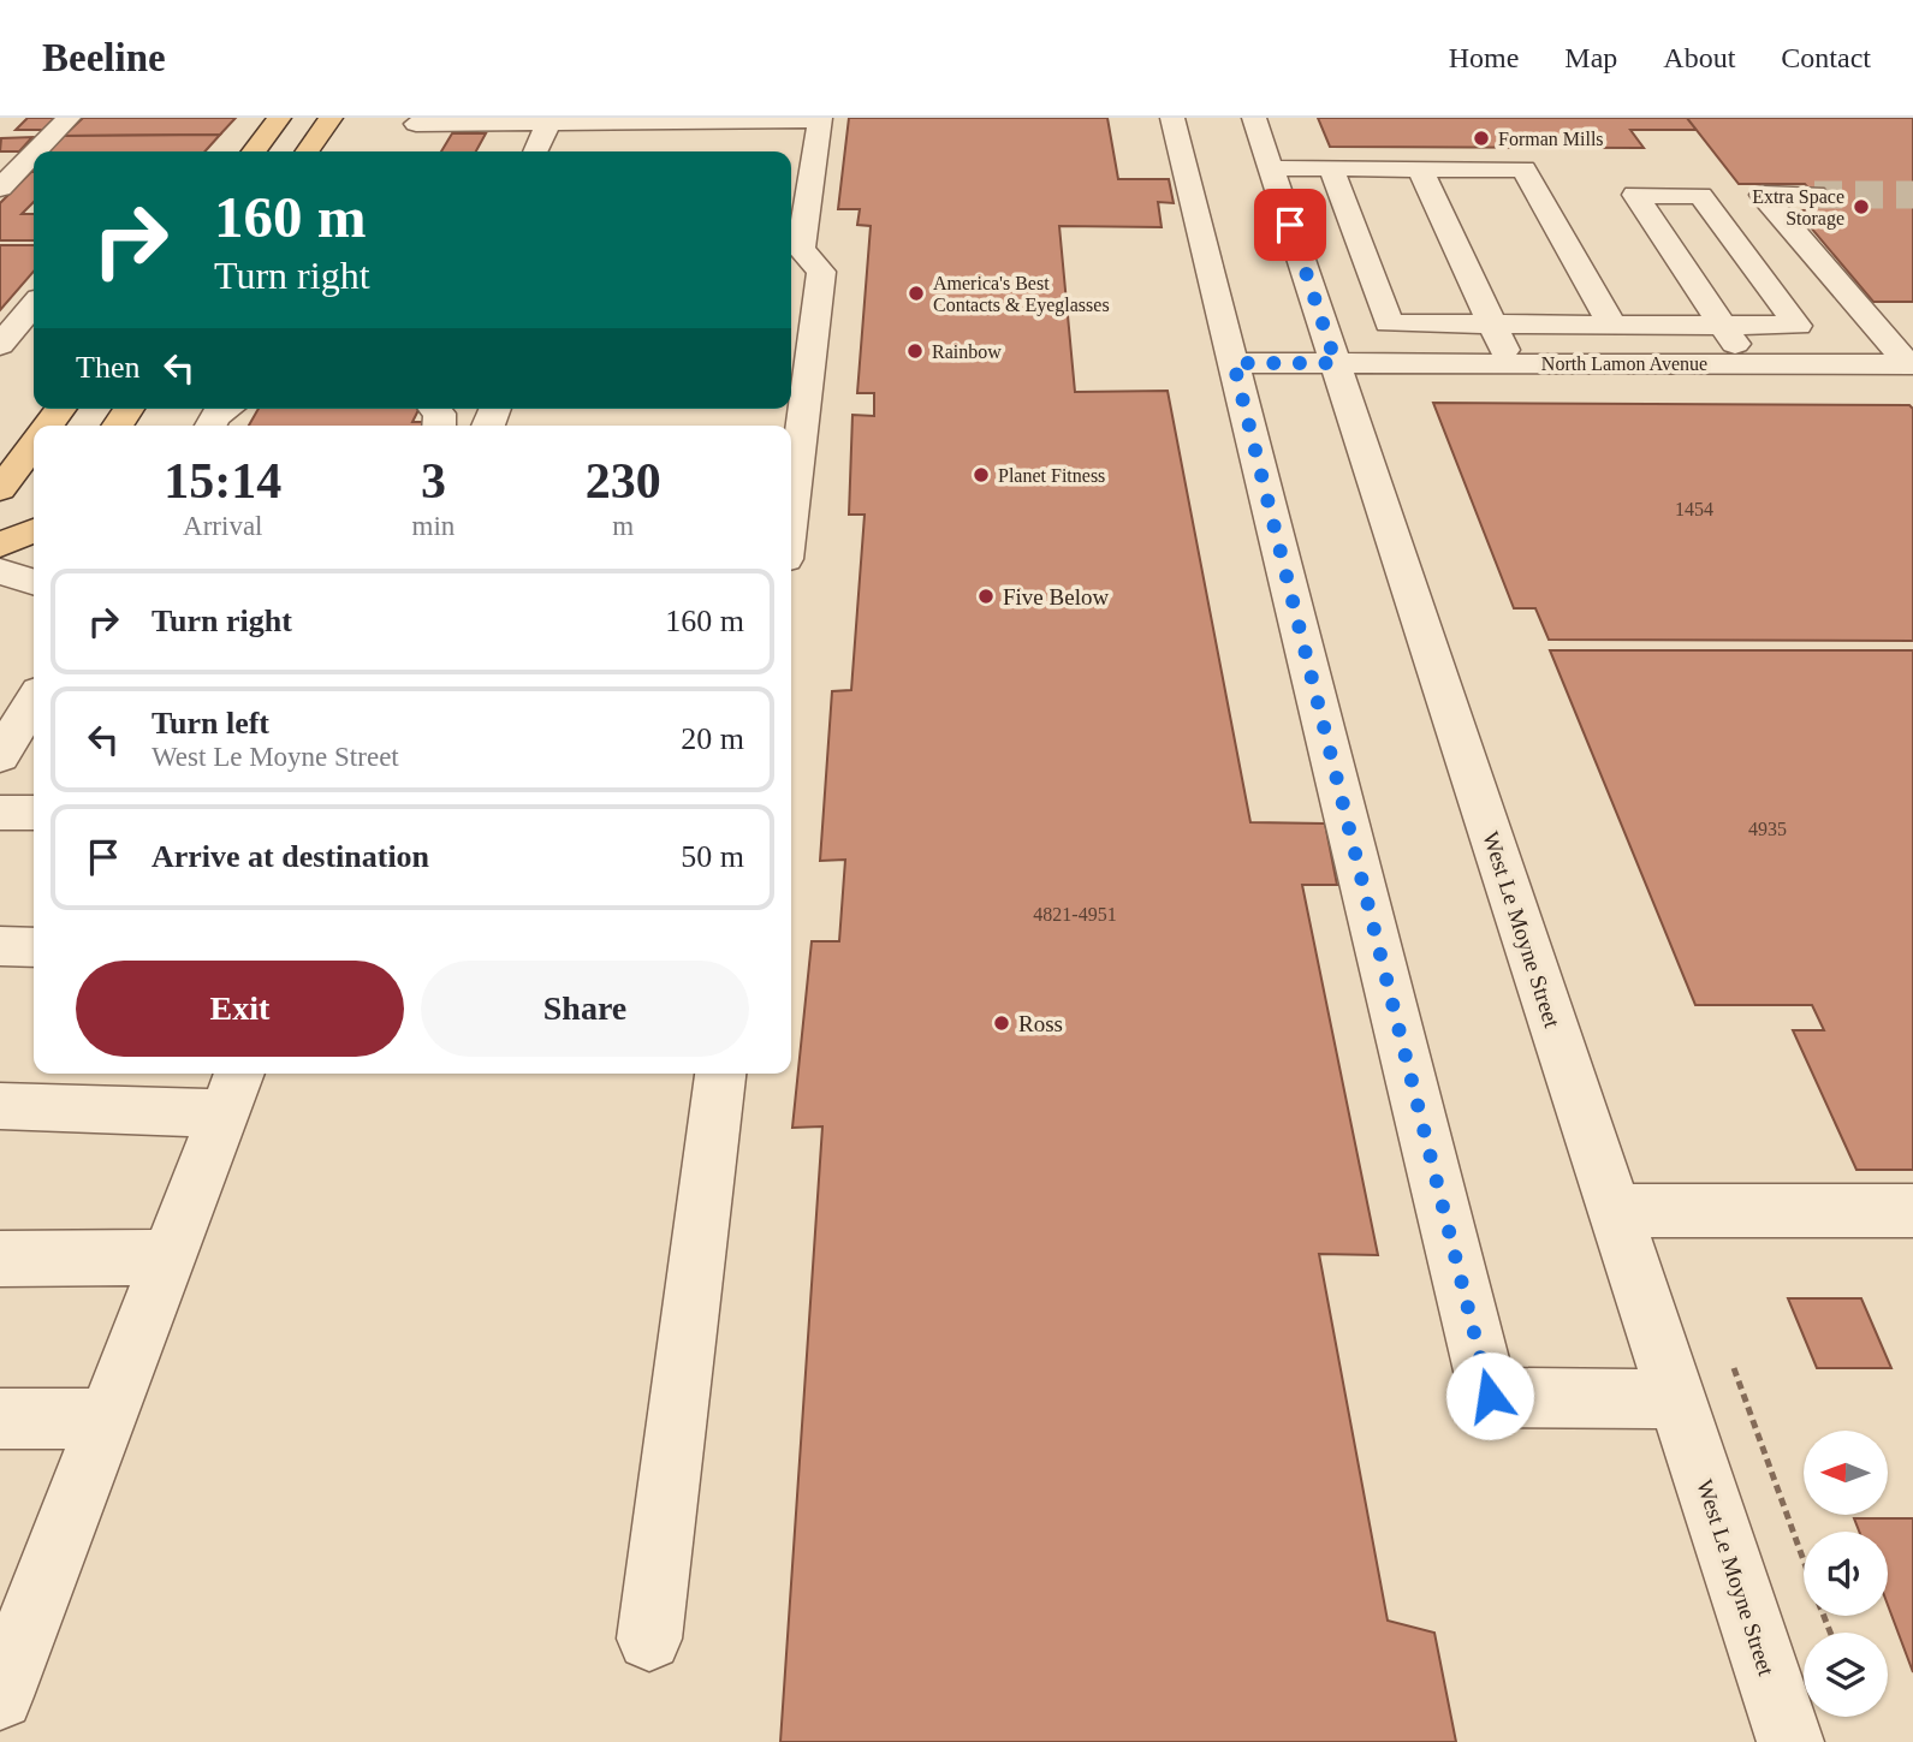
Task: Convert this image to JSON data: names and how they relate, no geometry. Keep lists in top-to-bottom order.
{
  "streets": {
    "street": ["North Lamon Avenue", "West Le Moyne Street"]
  },
  "crossings": [
    ["North Lamon Avenue", "West Le Moyne Street"]
  ],
  "places": [
    "Forman Mills",
    "Extra Space Storage",
    "America's Best Contacts & Eyeglasses",
    "Rainbow",
    "Planet Fitness",
    "Five Below",
    "Ross"
  ],
  "house_numbers": ["1454", "4935", "4821-4951"],
  "north": "left",
  "page": {
    "header": "Beeline",
    "nav": [
      "Home",
      "Map",
      "About",
      "Contact"
    ],
    "turn": ["160 m", "Turn right"],
    "then": "Then",
    "eta": [
      "15:14",
      "Arrival",
      "3",
      "min",
      "230",
      "m"
    ],
    "list": [
      {
        "name": "Turn right",
        "value": "160 m"
      },
      {
        "name": "Turn left",
        "note": "West Le Moyne Street",
        "value": "20 m"
      },
      {
        "name": "Arrive at destination",
        "value": "50 m"
      }
    ],
    "buttons": ["Exit", "Share"]
  }
}
